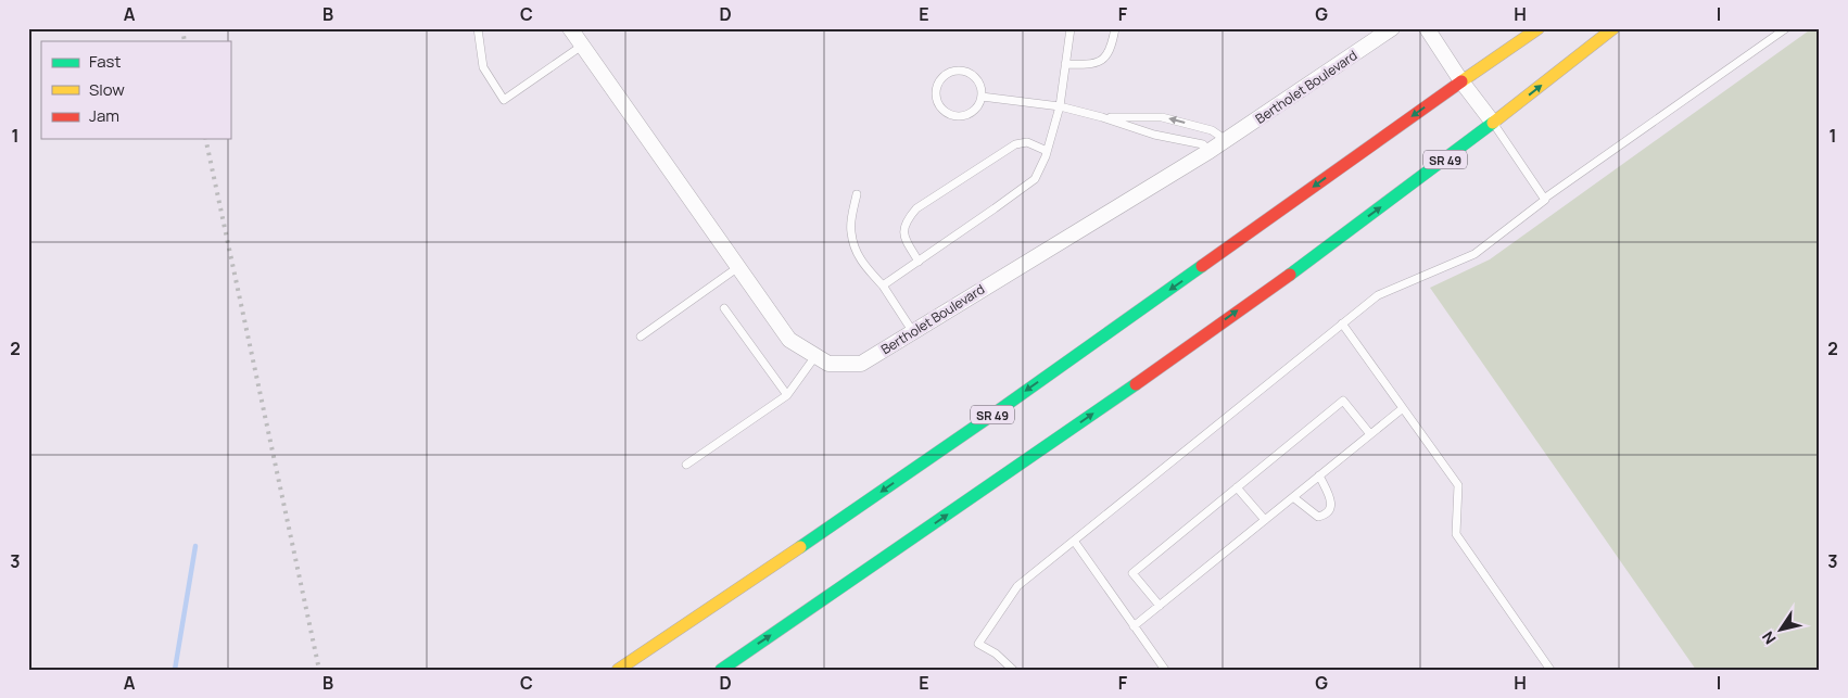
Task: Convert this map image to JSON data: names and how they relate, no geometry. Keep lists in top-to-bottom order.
{
  "streets": {
    "main road": ["SR 49"],
    "street": ["Bertholet Boulevard"]
  },
  "legend": ["Fast", "Slow", "Jam"],
  "north": "bottom left",
  "grid": {
    "columns": [
      "A",
      "B",
      "C",
      "D",
      "E",
      "F",
      "G",
      "H",
      "I"
    ],
    "rows": ["1", "2", "3"]
  }
}
